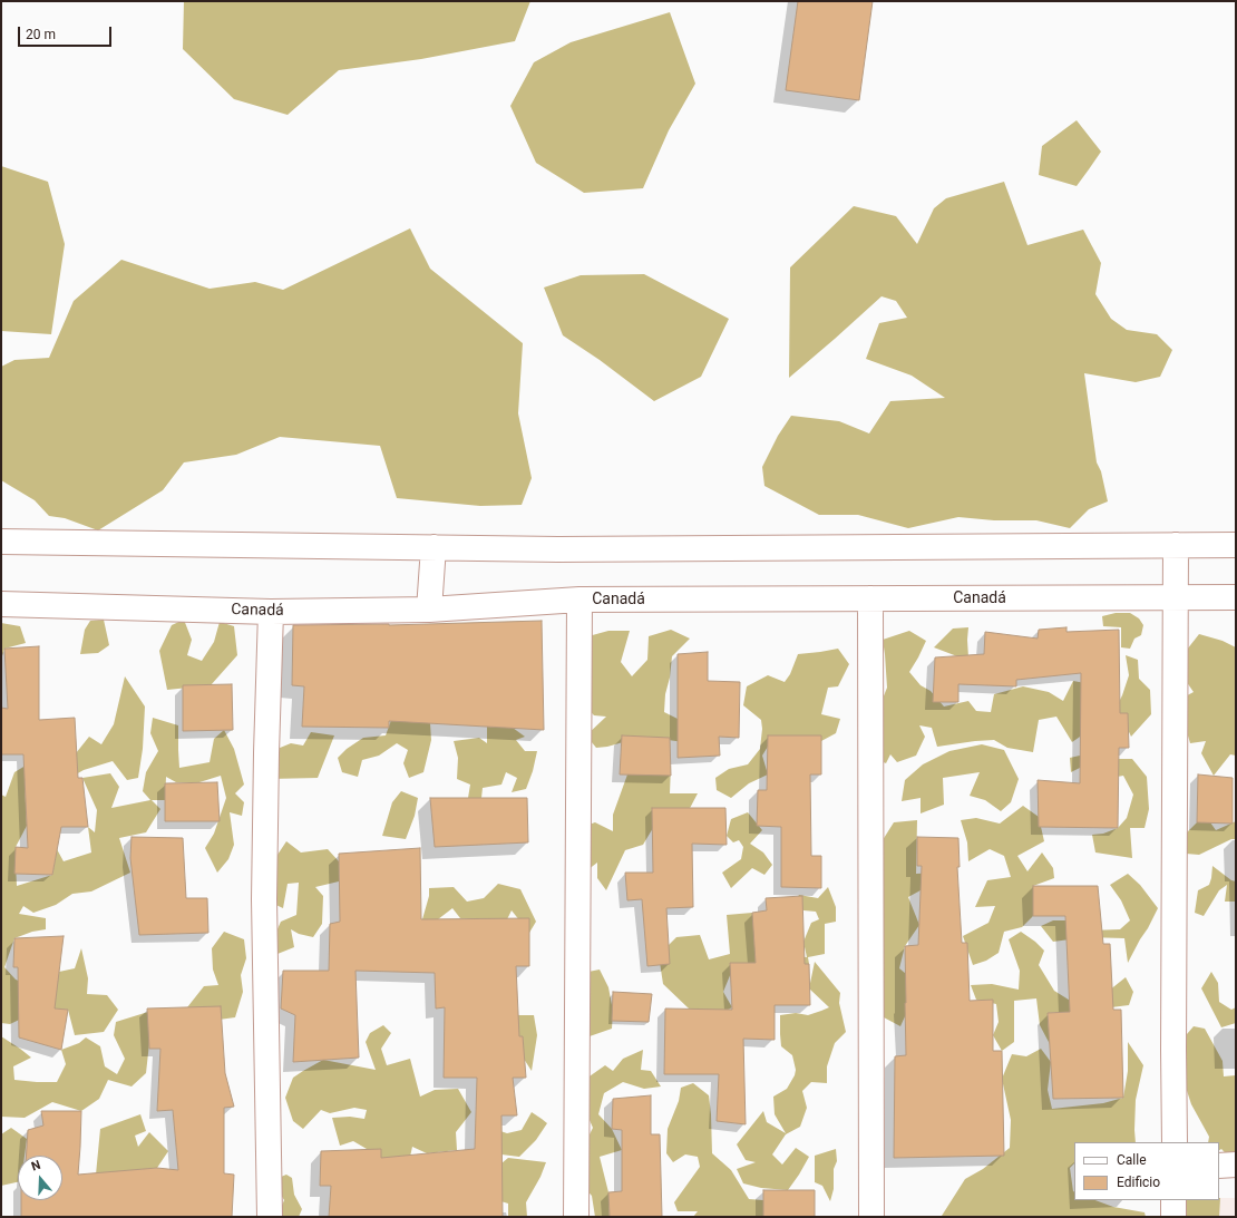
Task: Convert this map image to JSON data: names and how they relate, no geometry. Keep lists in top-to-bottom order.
{
  "streets": {
    "street": ["Canadá"]
  },
  "legend": ["Calle", "Edificio"],
  "scale_bar": "20 m",
  "north": "top"
}
